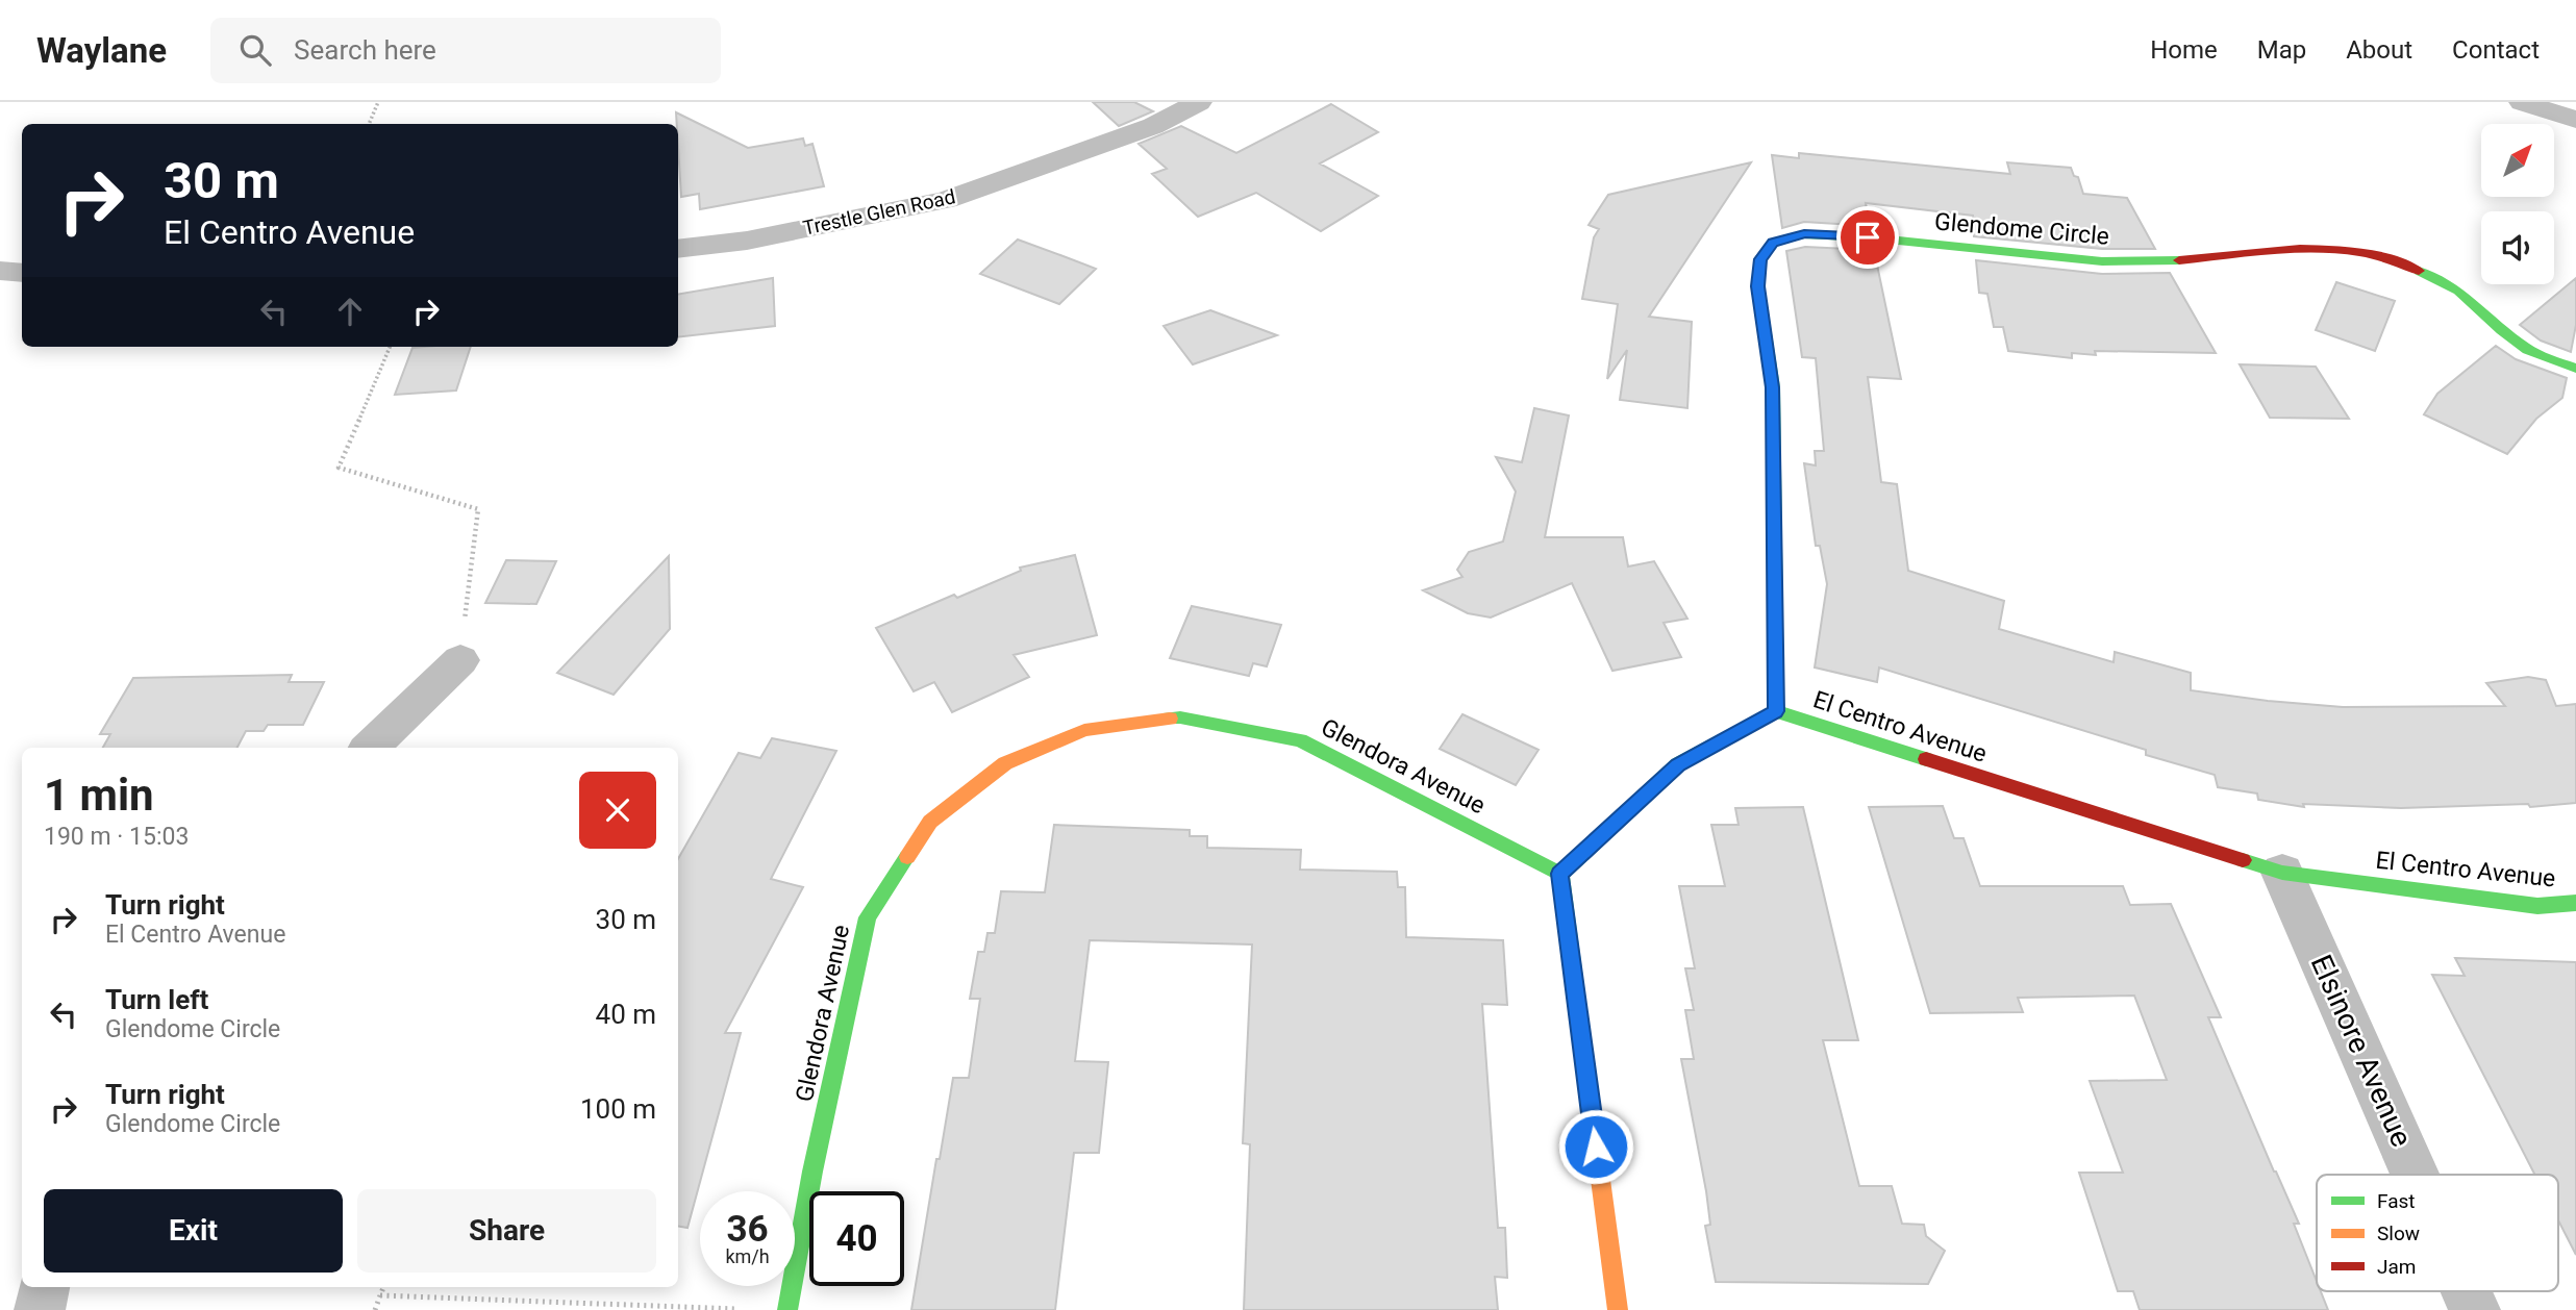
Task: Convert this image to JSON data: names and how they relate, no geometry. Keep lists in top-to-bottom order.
{
  "streets": {
    "street": [
      "Trestle Glen Road",
      "Glendome Circle",
      "El Centro Avenue",
      "Glendora Avenue",
      "Elsinore Avenue"
    ]
  },
  "crossings": [
    ["Glendome Circle", "El Centro Avenue"],
    ["El Centro Avenue", "Glendora Avenue"],
    ["El Centro Avenue", "Elsinore Avenue"]
  ],
  "legend": ["Fast", "Slow", "Jam"],
  "north": "top right",
  "page": {
    "header": "Waylane",
    "search": "Search here",
    "nav": [
      "Home",
      "Map",
      "About",
      "Contact"
    ],
    "turn": ["30 m", "El Centro Avenue"],
    "heading": ["1 min", "190 m · 15:03"],
    "list": [
      {
        "name": "Turn right",
        "note": "El Centro Avenue",
        "value": "30 m"
      },
      {
        "name": "Turn left",
        "note": "Glendome Circle",
        "value": "40 m"
      },
      {
        "name": "Turn right",
        "note": "Glendome Circle",
        "value": "100 m"
      }
    ],
    "buttons": ["Exit", "Share"],
    "speed": "36 km/h",
    "limit": "40"
  }
}
